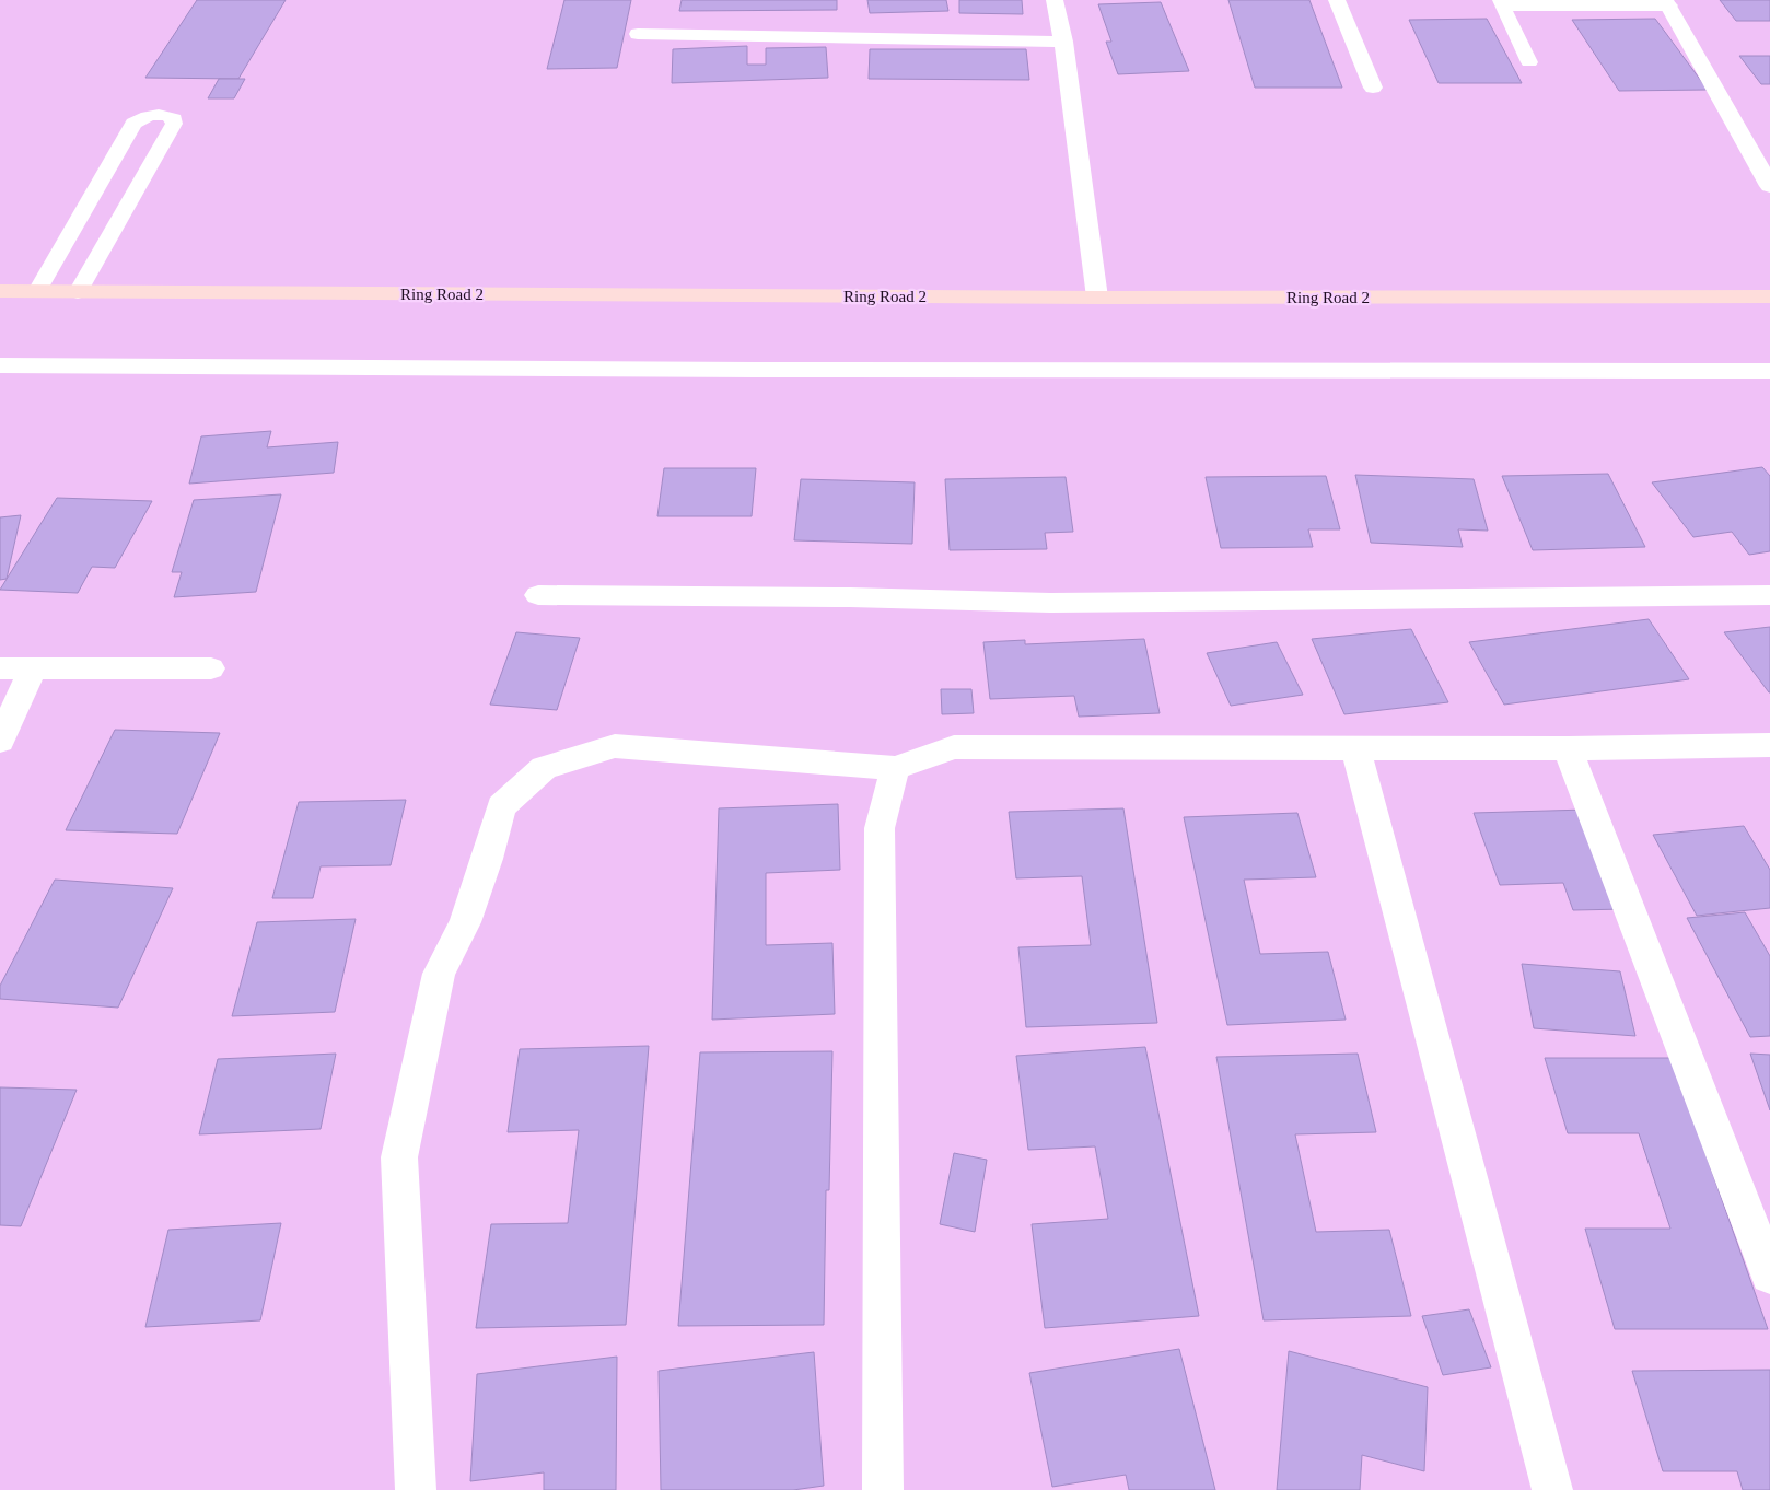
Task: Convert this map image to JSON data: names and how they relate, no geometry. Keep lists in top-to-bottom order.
{
  "streets": {
    "main road": ["Ring Road 2"]
  }
}
